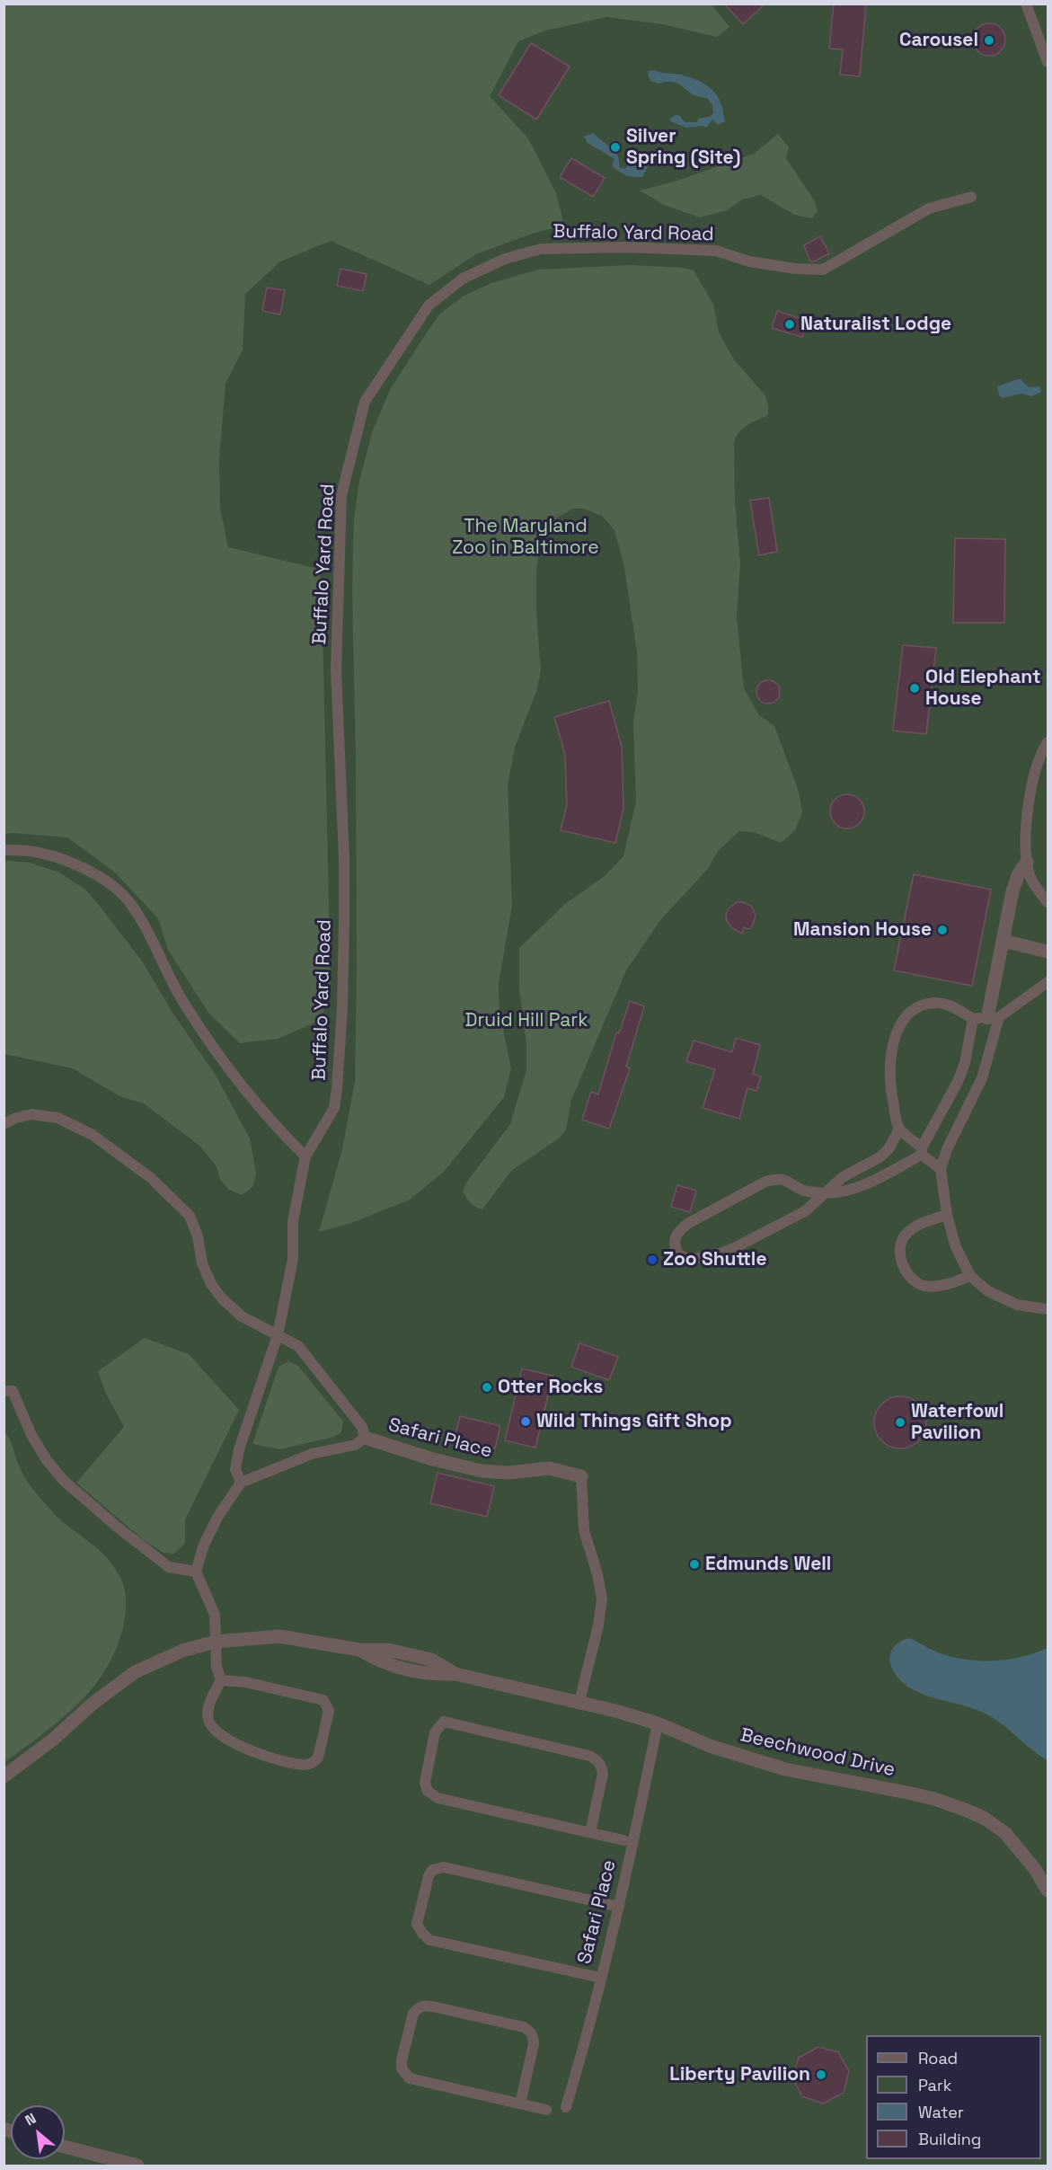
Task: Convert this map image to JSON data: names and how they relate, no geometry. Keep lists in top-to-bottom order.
{
  "streets": {
    "street": ["Safari Place", "Beechwood Drive"],
    "lane": ["Buffalo Yard Road"]
  },
  "crossings": [
    ["Buffalo Yard Road", "Safari Place"],
    ["Safari Place", "Beechwood Drive"]
  ],
  "parks": ["The Maryland Zoo in Baltimore", "Druid Hill Park"],
  "places": [
    "Carousel",
    "Silver Spring (Site)",
    "Naturalist Lodge",
    "Old Elephant House",
    "Mansion House",
    "Zoo Shuttle",
    "Otter Rocks",
    "Wild Things Gift Shop",
    "Waterfowl Pavilion",
    "Edmunds Well",
    "Liberty Pavilion"
  ],
  "legend": [
    "Road",
    "Park",
    "Water",
    "Building"
  ],
  "north": "top left"
}
